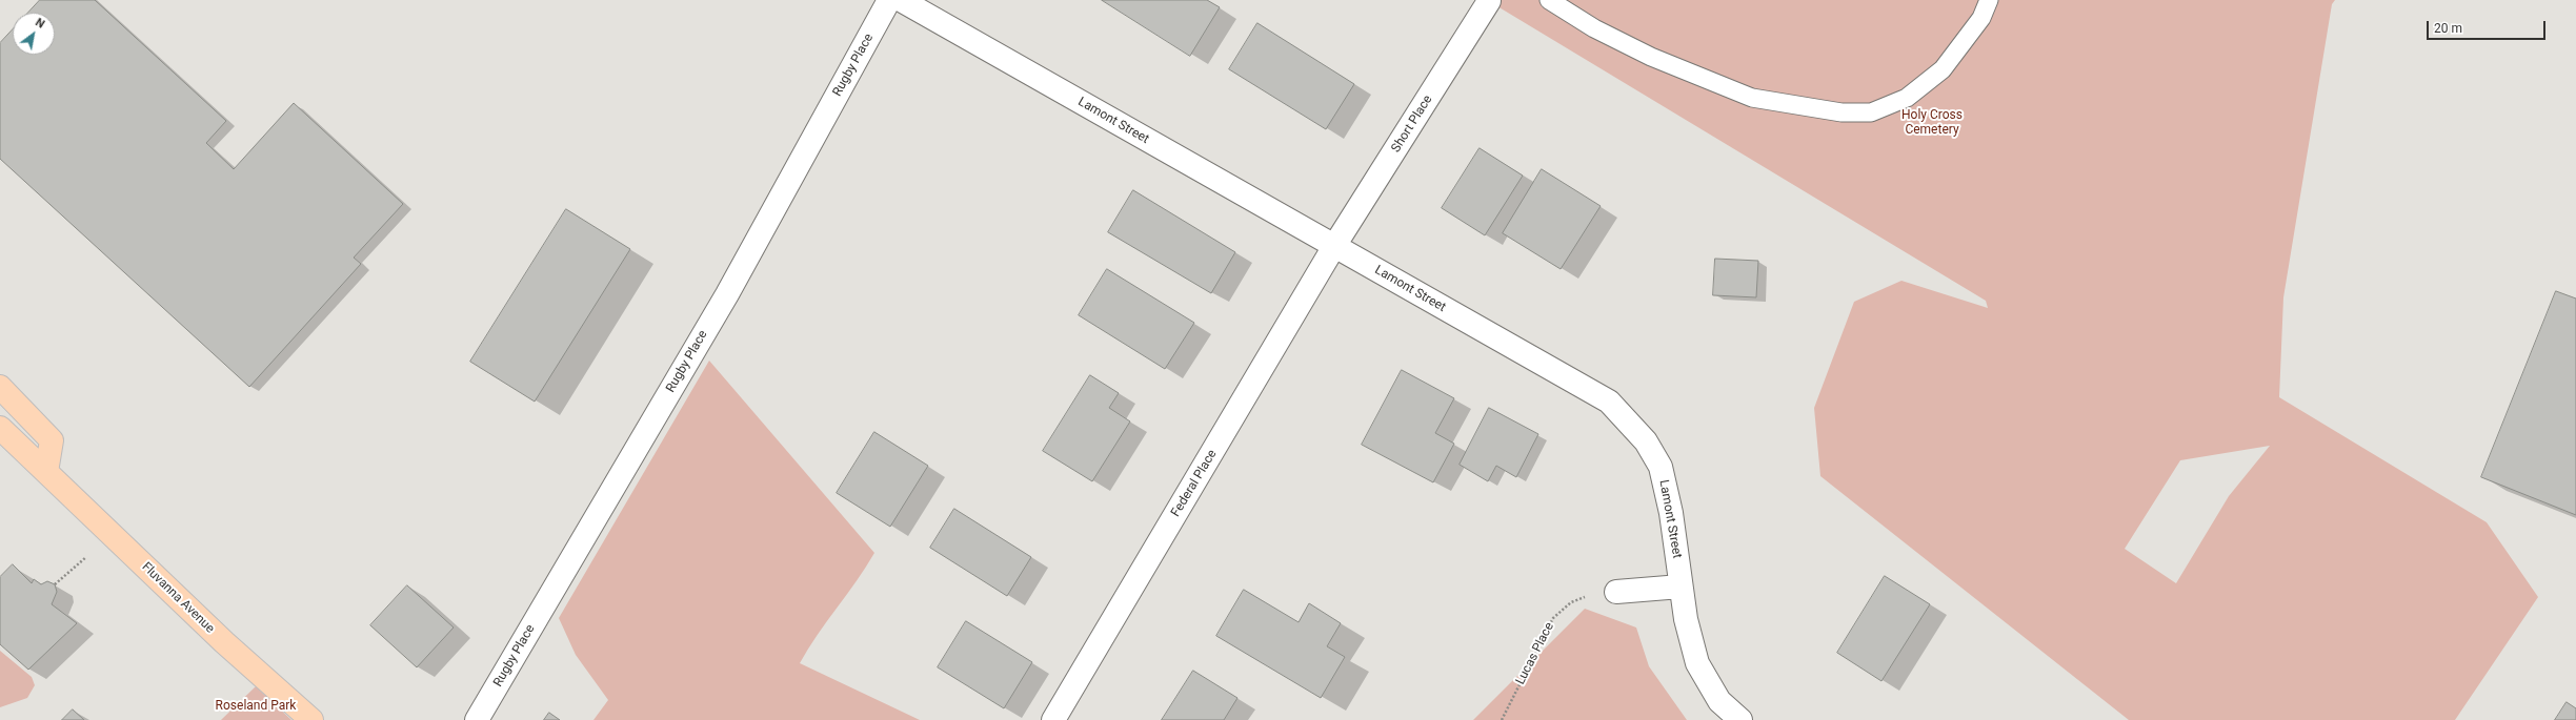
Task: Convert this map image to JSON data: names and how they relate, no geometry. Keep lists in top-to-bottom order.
{
  "streets": {
    "main road": ["Fluvanna Avenue"],
    "street": [
      "Rugby Place",
      "Lamont Street",
      "Short Place",
      "Federal Place"
    ],
    "path": ["Lucas Place"]
  },
  "crossings": [
    ["Lamont Street", "Short Place"],
    ["Lamont Street", "Federal Place"],
    ["Short Place", "Federal Place"]
  ],
  "parks": ["Holy Cross Cemetery", "Roseland Park"],
  "scale_bar": "20 m",
  "north": "top right"
}
